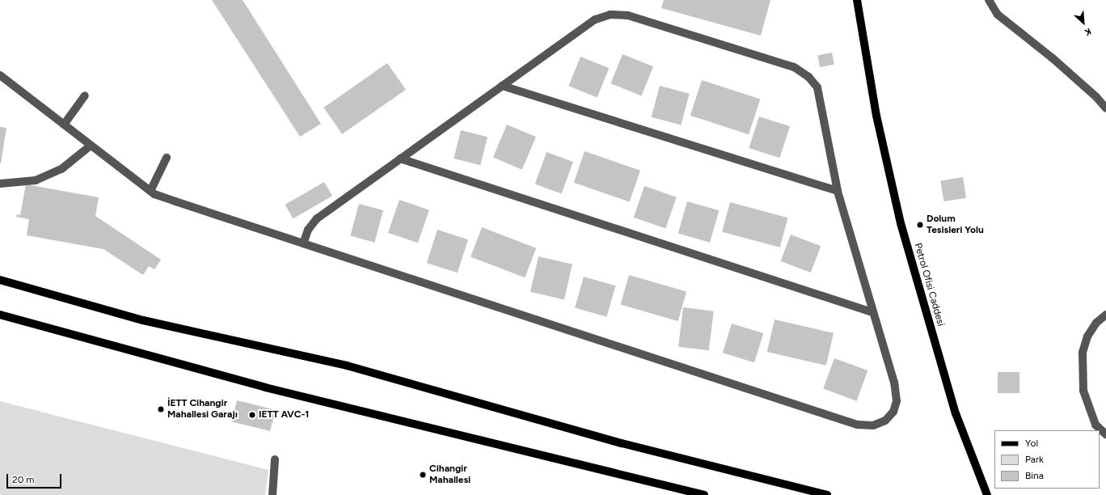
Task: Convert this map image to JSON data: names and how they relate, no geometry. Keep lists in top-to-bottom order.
{
  "streets": {
    "main road": ["Petrol Ofisi Caddesi"]
  },
  "places": [
    "Dolum Tesisleri Yolu",
    "İETT Cihangir Mahallesi Garajı",
    "IETT AVC-1",
    "Cihangir Mahallesi"
  ],
  "legend": ["Yol", "Park", "Bina"],
  "scale_bar": "20 m",
  "north": "bottom right"
}
